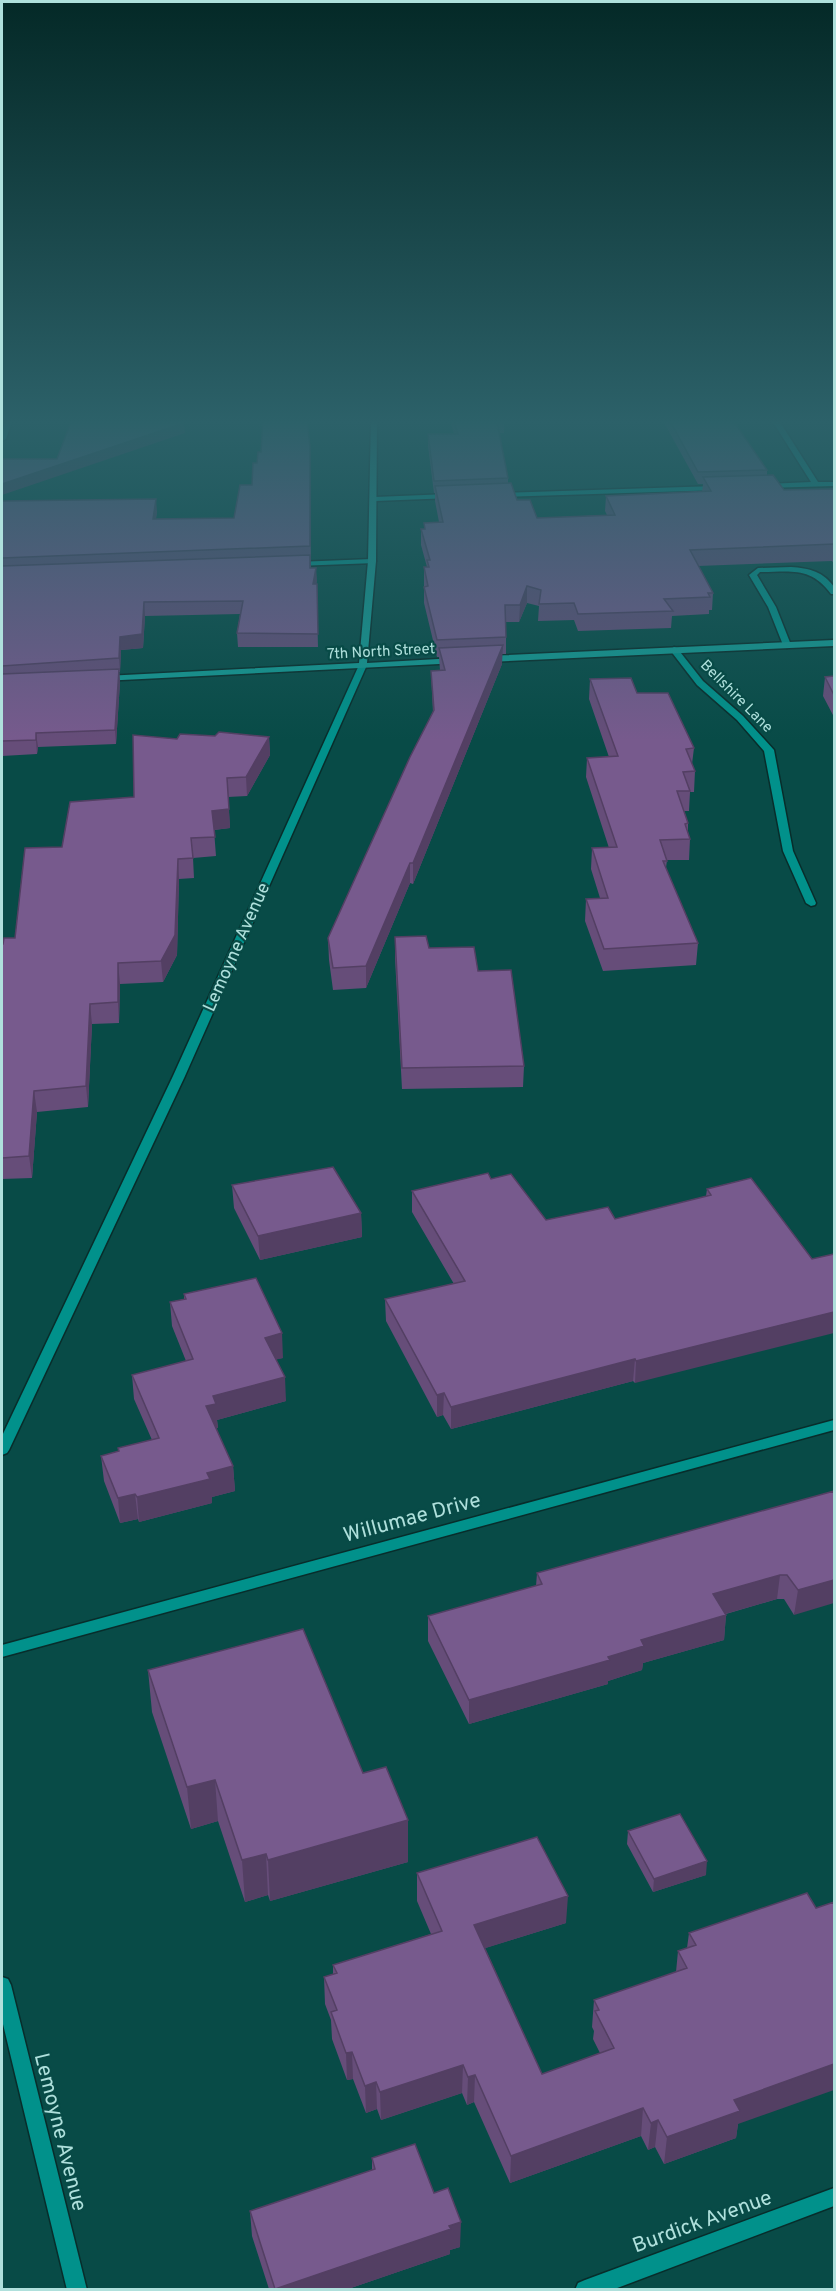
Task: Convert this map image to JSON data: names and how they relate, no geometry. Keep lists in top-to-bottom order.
{
  "streets": {
    "street": [
      "7th North Street",
      "Bellshire Lane",
      "Lemoyne Avenue",
      "Willumae Drive",
      "Burdick Avenue"
    ]
  },
  "crossings": [
    ["7th North Street", "Lemoyne Avenue"]
  ]
}
